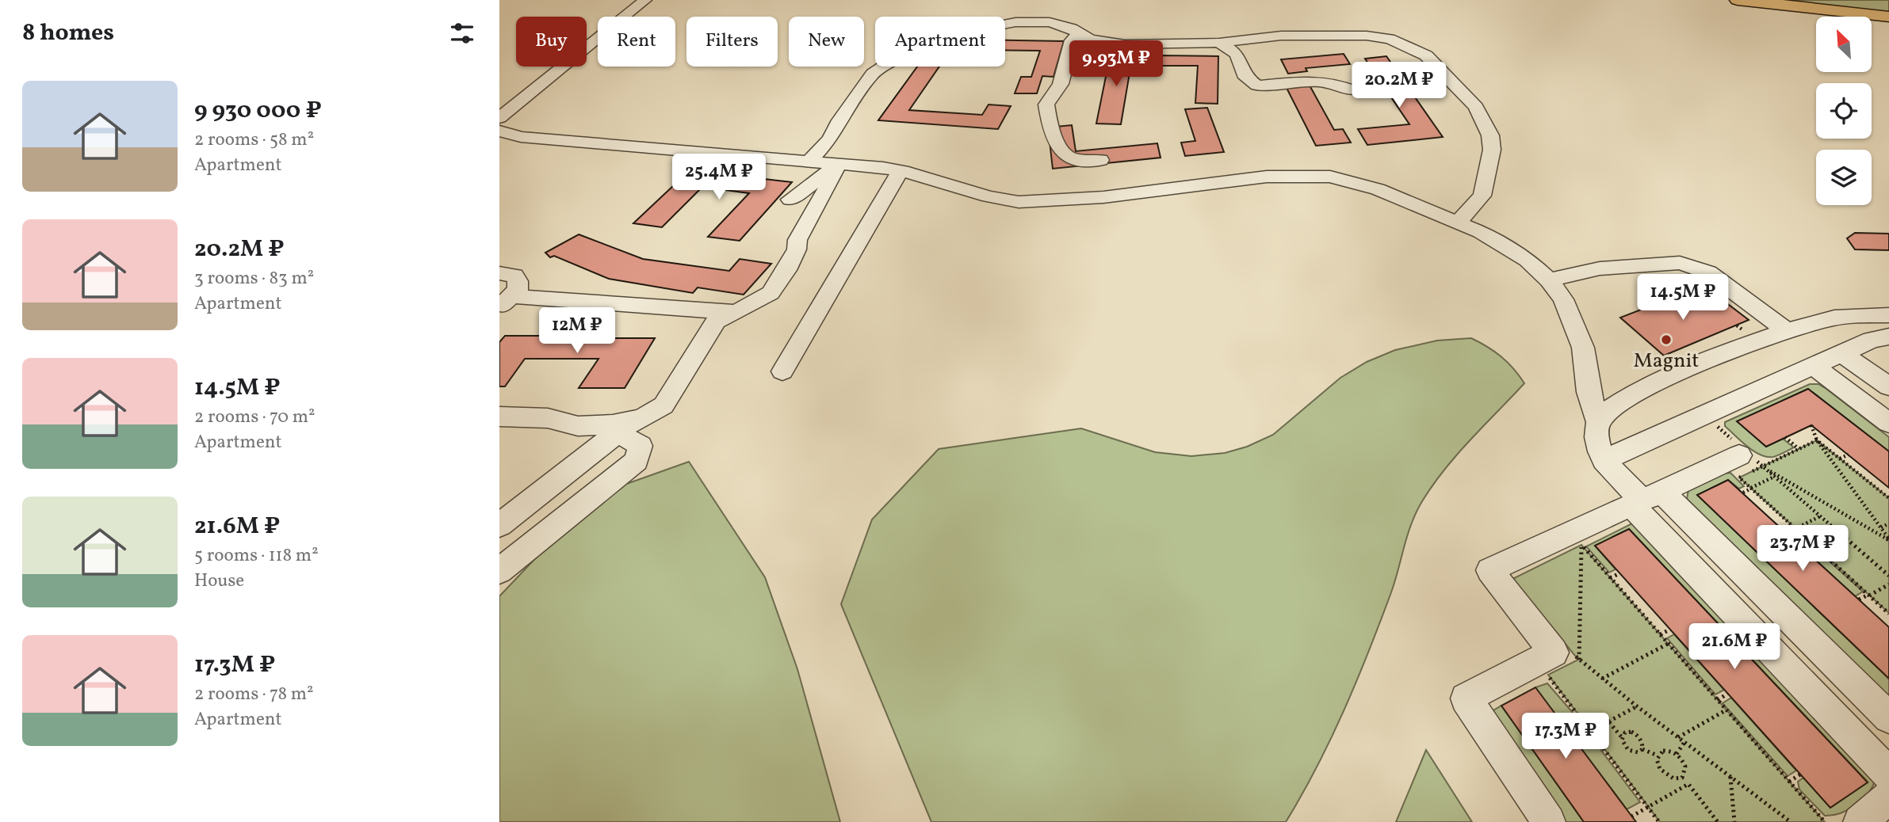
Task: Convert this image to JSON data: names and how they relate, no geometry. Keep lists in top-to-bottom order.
{
  "places": ["Magnit"],
  "north": "top left",
  "page": {
    "heading": "8 homes",
    "chip": [
      "Buy",
      "Rent",
      "Filters",
      "New",
      "Apartment"
    ],
    "price": [
      "9.93M ₽",
      "20.2M ₽",
      "25.4M ₽",
      "14.5M ₽",
      "12M ₽",
      "23.7M ₽",
      "21.6M ₽",
      "17.3M ₽"
    ],
    "list": [
      {
        "name": "9 930 000 ₽",
        "note": "2 rooms · 58 m² · Apartment"
      },
      {
        "name": "20.2M ₽",
        "note": "3 rooms · 83 m² · Apartment"
      },
      {
        "name": "14.5M ₽",
        "note": "2 rooms · 70 m² · Apartment"
      },
      {
        "name": "21.6M ₽",
        "note": "5 rooms · 118 m² · House"
      },
      {
        "name": "17.3M ₽",
        "note": "2 rooms · 78 m² · Apartment"
      }
    ]
  }
}
